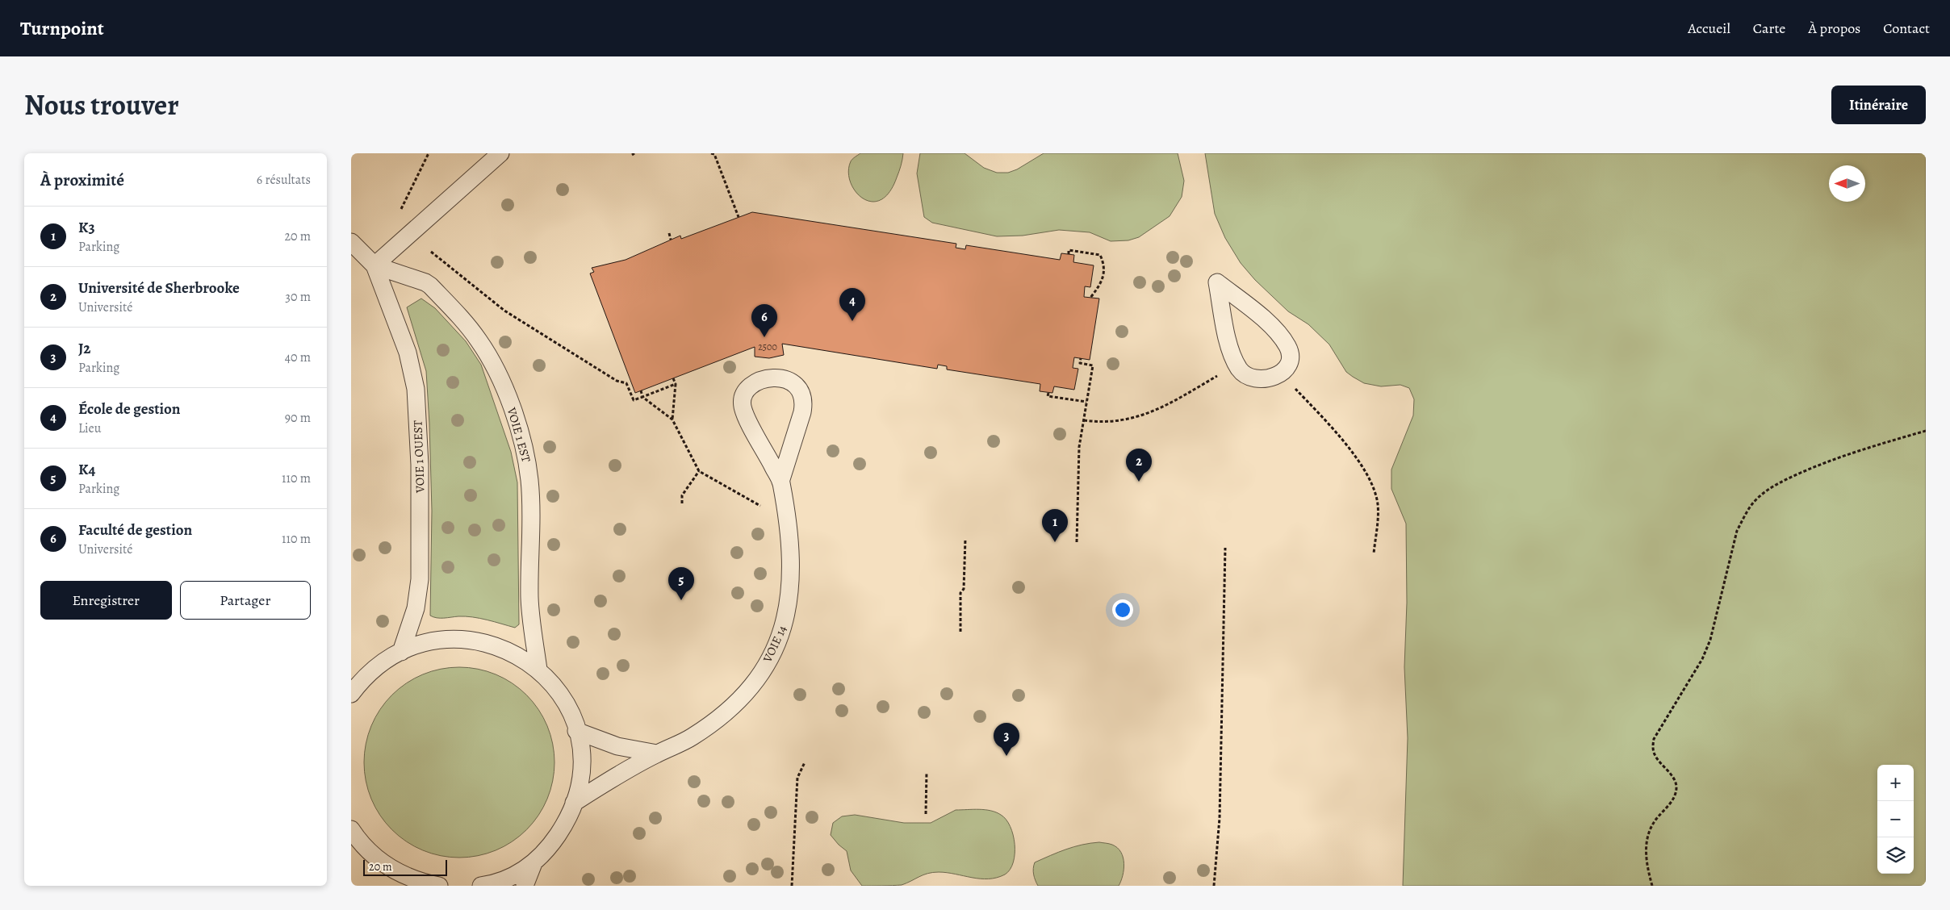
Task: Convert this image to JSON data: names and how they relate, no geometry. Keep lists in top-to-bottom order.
{
  "streets": {
    "lane": ["VOIE 1 EST", "VOIE 1 OUEST", "VOIE 14"]
  },
  "crossings": [
    ["VOIE 1 EST", "VOIE 1 OUEST"]
  ],
  "house_numbers": ["2500"],
  "scale_bar": "20 m",
  "north": "left",
  "page": {
    "header": "Turnpoint",
    "nav": [
      "Accueil",
      "Carte",
      "À propos",
      "Contact"
    ],
    "title": "Nous trouver",
    "buttons": [
      "Itinéraire",
      ["Enregistrer", "Partager"]
    ],
    "heading": ["À proximité", "6 résultats"],
    "list": [
      {
        "mark": "1",
        "name": "K3",
        "note": "Parking",
        "value": "20 m"
      },
      {
        "mark": "2",
        "name": "Université de Sherbrooke",
        "note": "Université",
        "value": "30 m"
      },
      {
        "mark": "3",
        "name": "J2",
        "note": "Parking",
        "value": "40 m"
      },
      {
        "mark": "4",
        "name": "École de gestion",
        "note": "Lieu",
        "value": "90 m"
      },
      {
        "mark": "5",
        "name": "K4",
        "note": "Parking",
        "value": "110 m"
      },
      {
        "mark": "6",
        "name": "Faculté de gestion",
        "note": "Université",
        "value": "110 m"
      }
    ],
    "pins": [
      "4",
      "6",
      "2",
      "1",
      "5",
      "3"
    ],
    "map_buttons": ["+", "−"],
    "scale": "20 m"
  }
}
